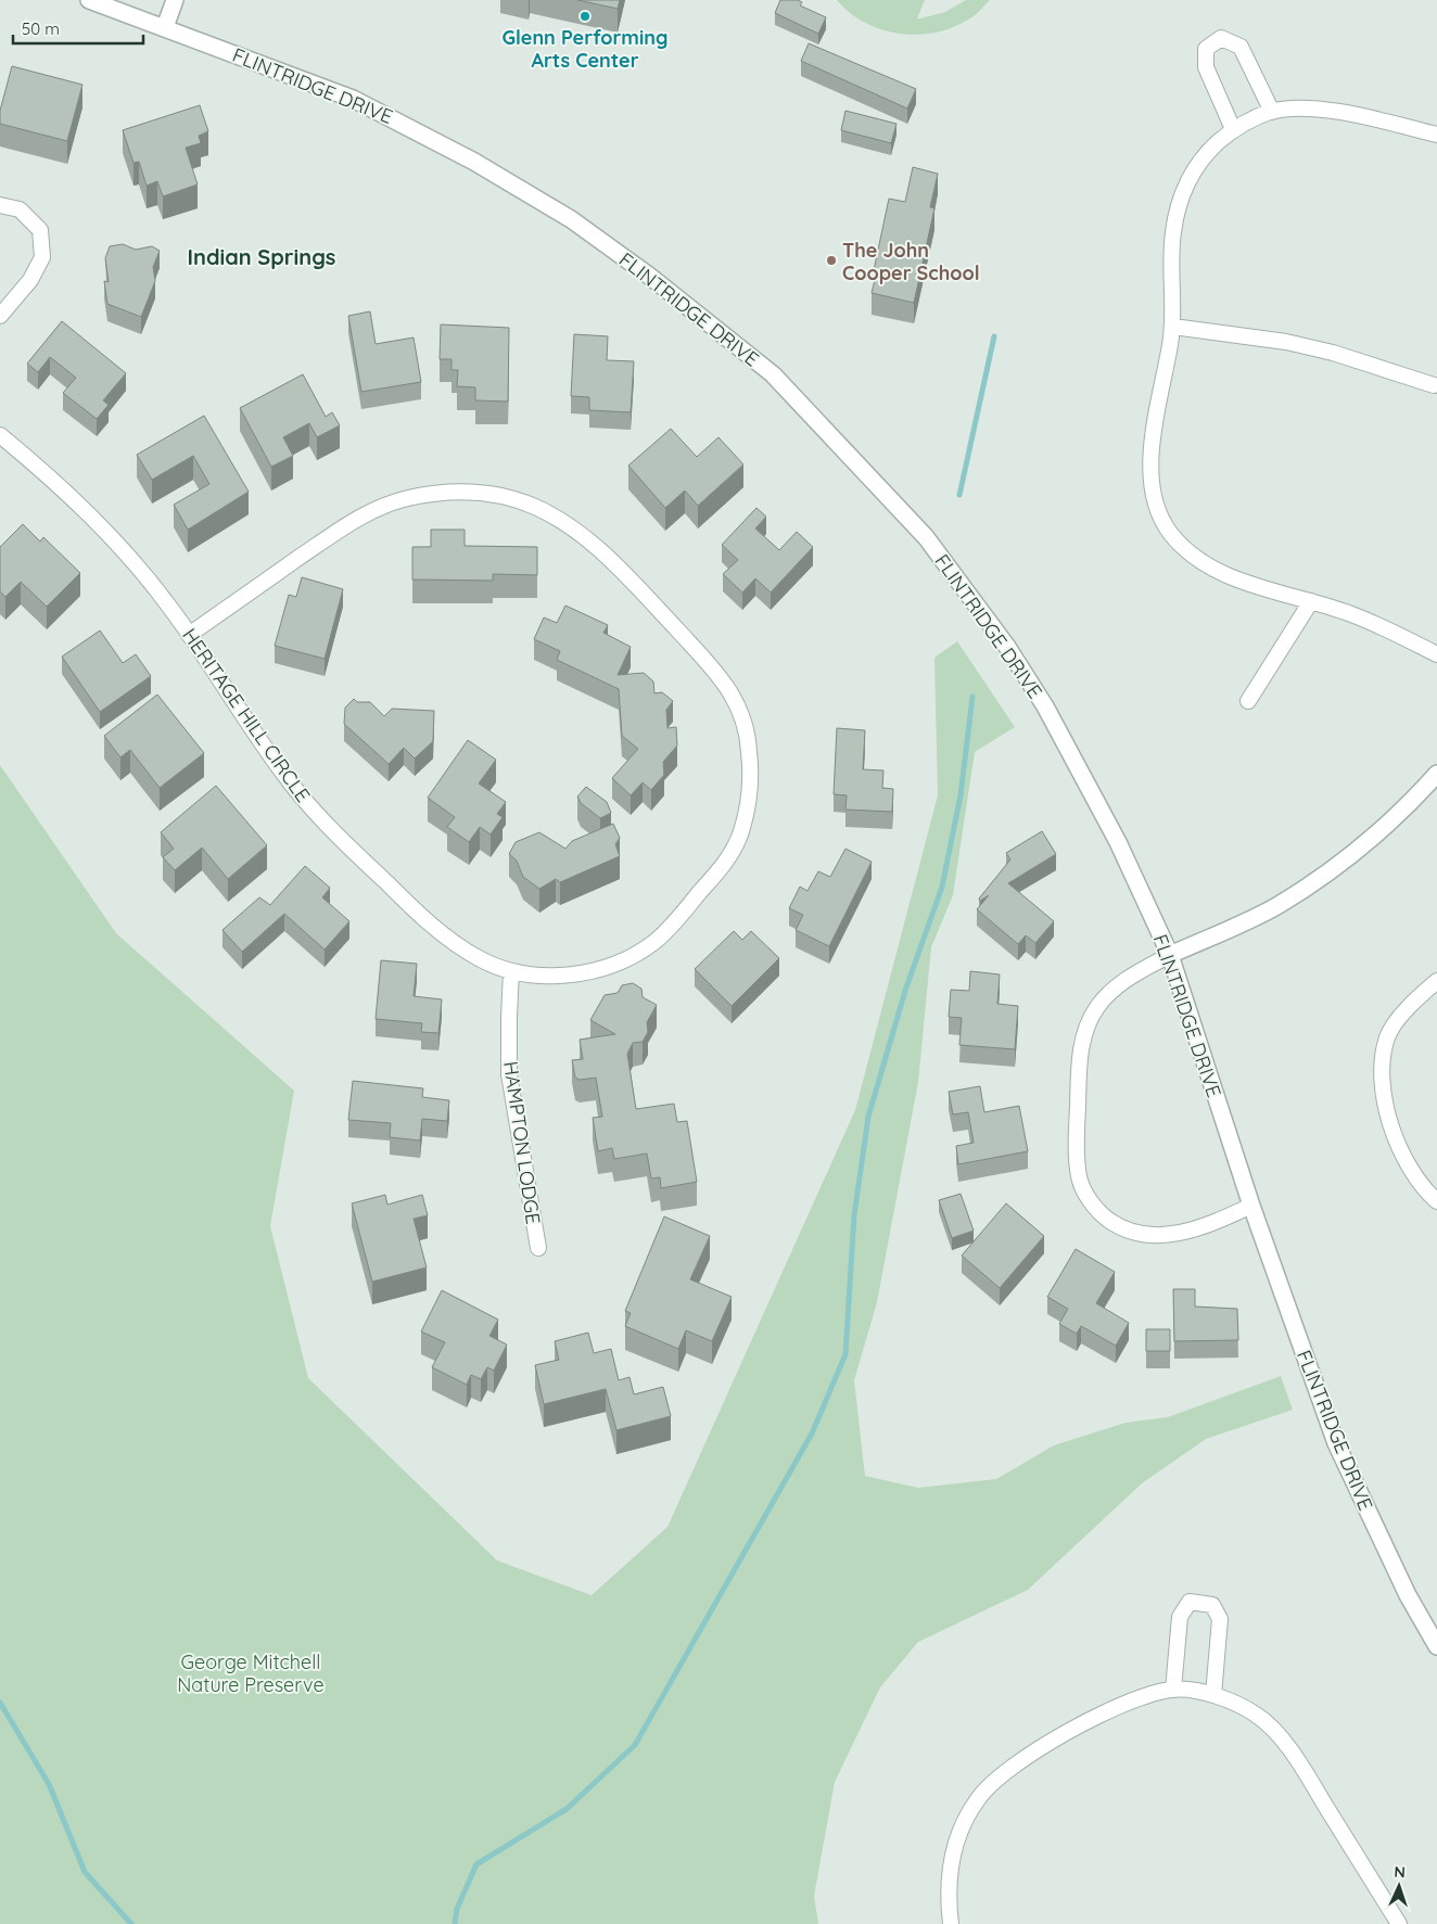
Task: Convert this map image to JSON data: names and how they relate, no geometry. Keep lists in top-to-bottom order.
{
  "streets": {
    "street": ["FLINTRIDGE DRIVE", "HERITAGE HILL CIRCLE", "HAMPTON LODGE"]
  },
  "crossings": [
    ["HERITAGE HILL CIRCLE", "HAMPTON LODGE"]
  ],
  "districts": ["Indian Springs"],
  "parks": ["George Mitchell Nature Preserve"],
  "places": ["Glenn Performing Arts Center", "The John Cooper School"],
  "scale_bar": "50 m",
  "north": "top"
}
